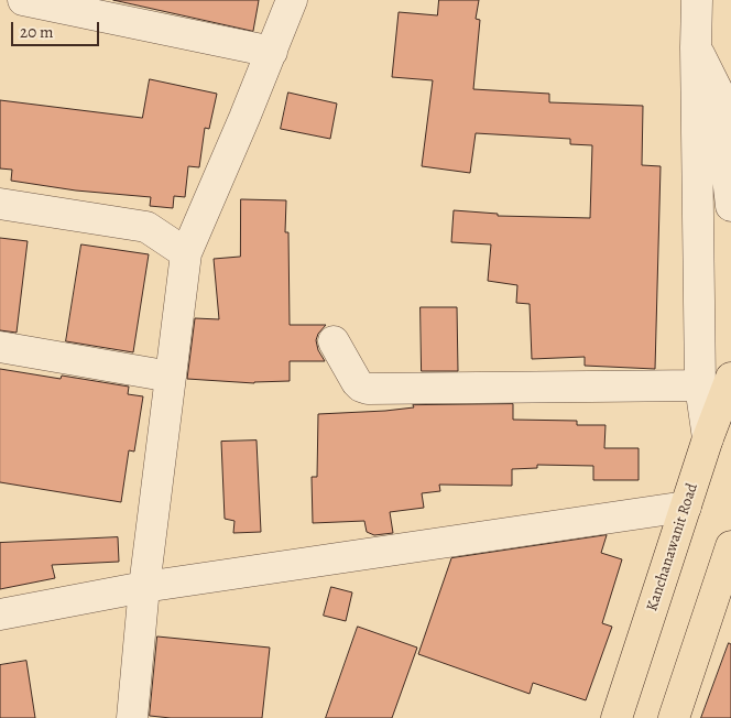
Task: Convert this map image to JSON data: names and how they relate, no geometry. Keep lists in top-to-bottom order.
{
  "streets": {
    "highway": ["Kanchanawanit Road"]
  },
  "scale_bar": "20 m"
}
